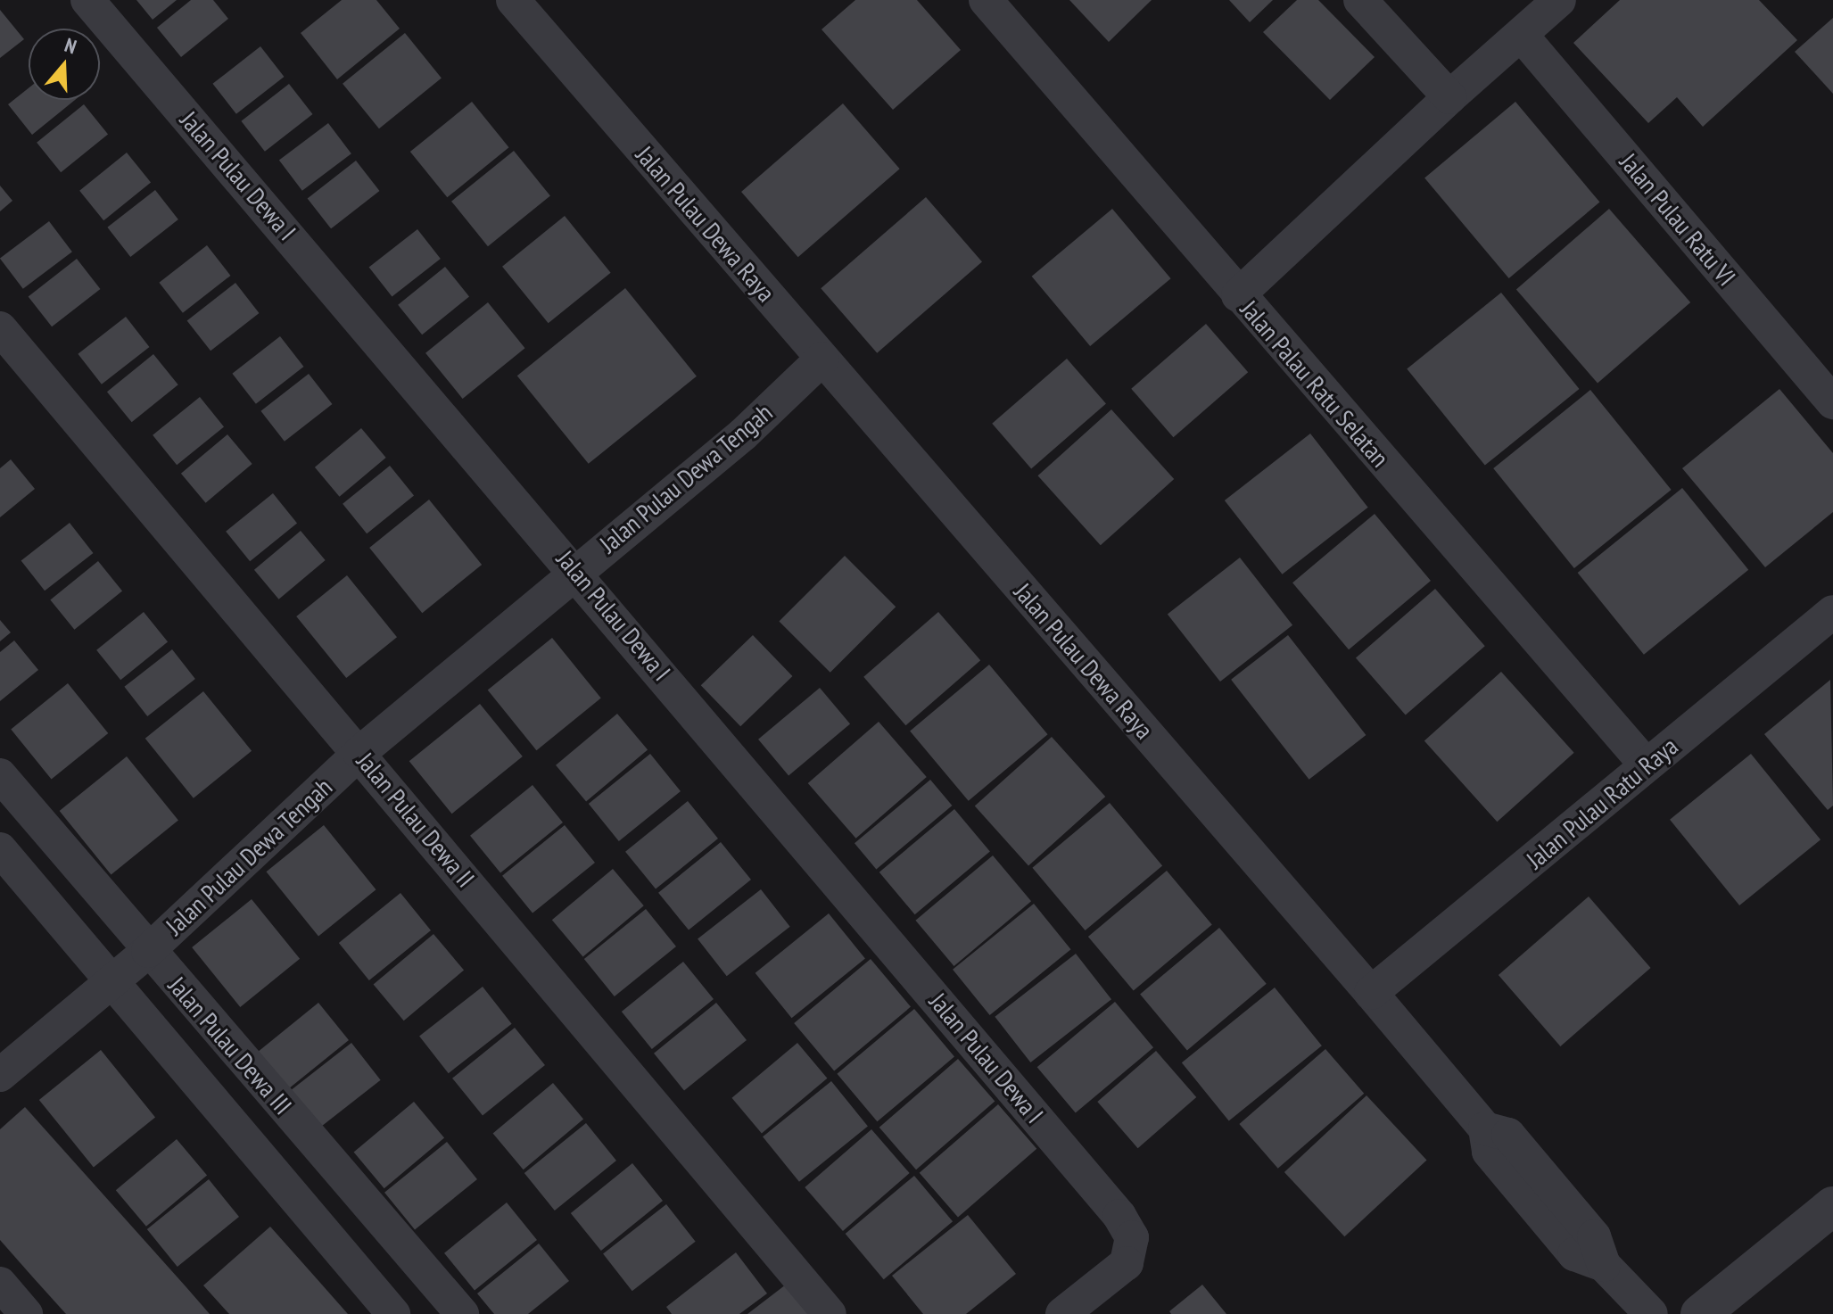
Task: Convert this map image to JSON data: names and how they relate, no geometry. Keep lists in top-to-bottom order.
{
  "streets": {
    "street": [
      "Jalan Pulau Dewa I",
      "Jalan Pulau Ratu VI",
      "Jalan Pulau Dewa Raya",
      "Jalan Palau Ratu Selatan",
      "Jalan Pulau Dewa Tengah",
      "Jalan Pulau Ratu Raya",
      "Jalan Pulau Dewa II",
      "Jalan Pulau Dewa III"
    ]
  },
  "crossings": [
    ["Jalan Pulau Dewa I", "Jalan Pulau Dewa Tengah"],
    ["Jalan Pulau Dewa Raya", "Jalan Pulau Dewa Tengah"],
    ["Jalan Pulau Dewa Raya", "Jalan Pulau Ratu Raya"],
    ["Jalan Palau Ratu Selatan", "Jalan Pulau Ratu Raya"],
    ["Jalan Pulau Dewa Tengah", "Jalan Pulau Dewa II"],
    ["Jalan Pulau Dewa Tengah", "Jalan Pulau Dewa III"]
  ],
  "north": "top"
}
